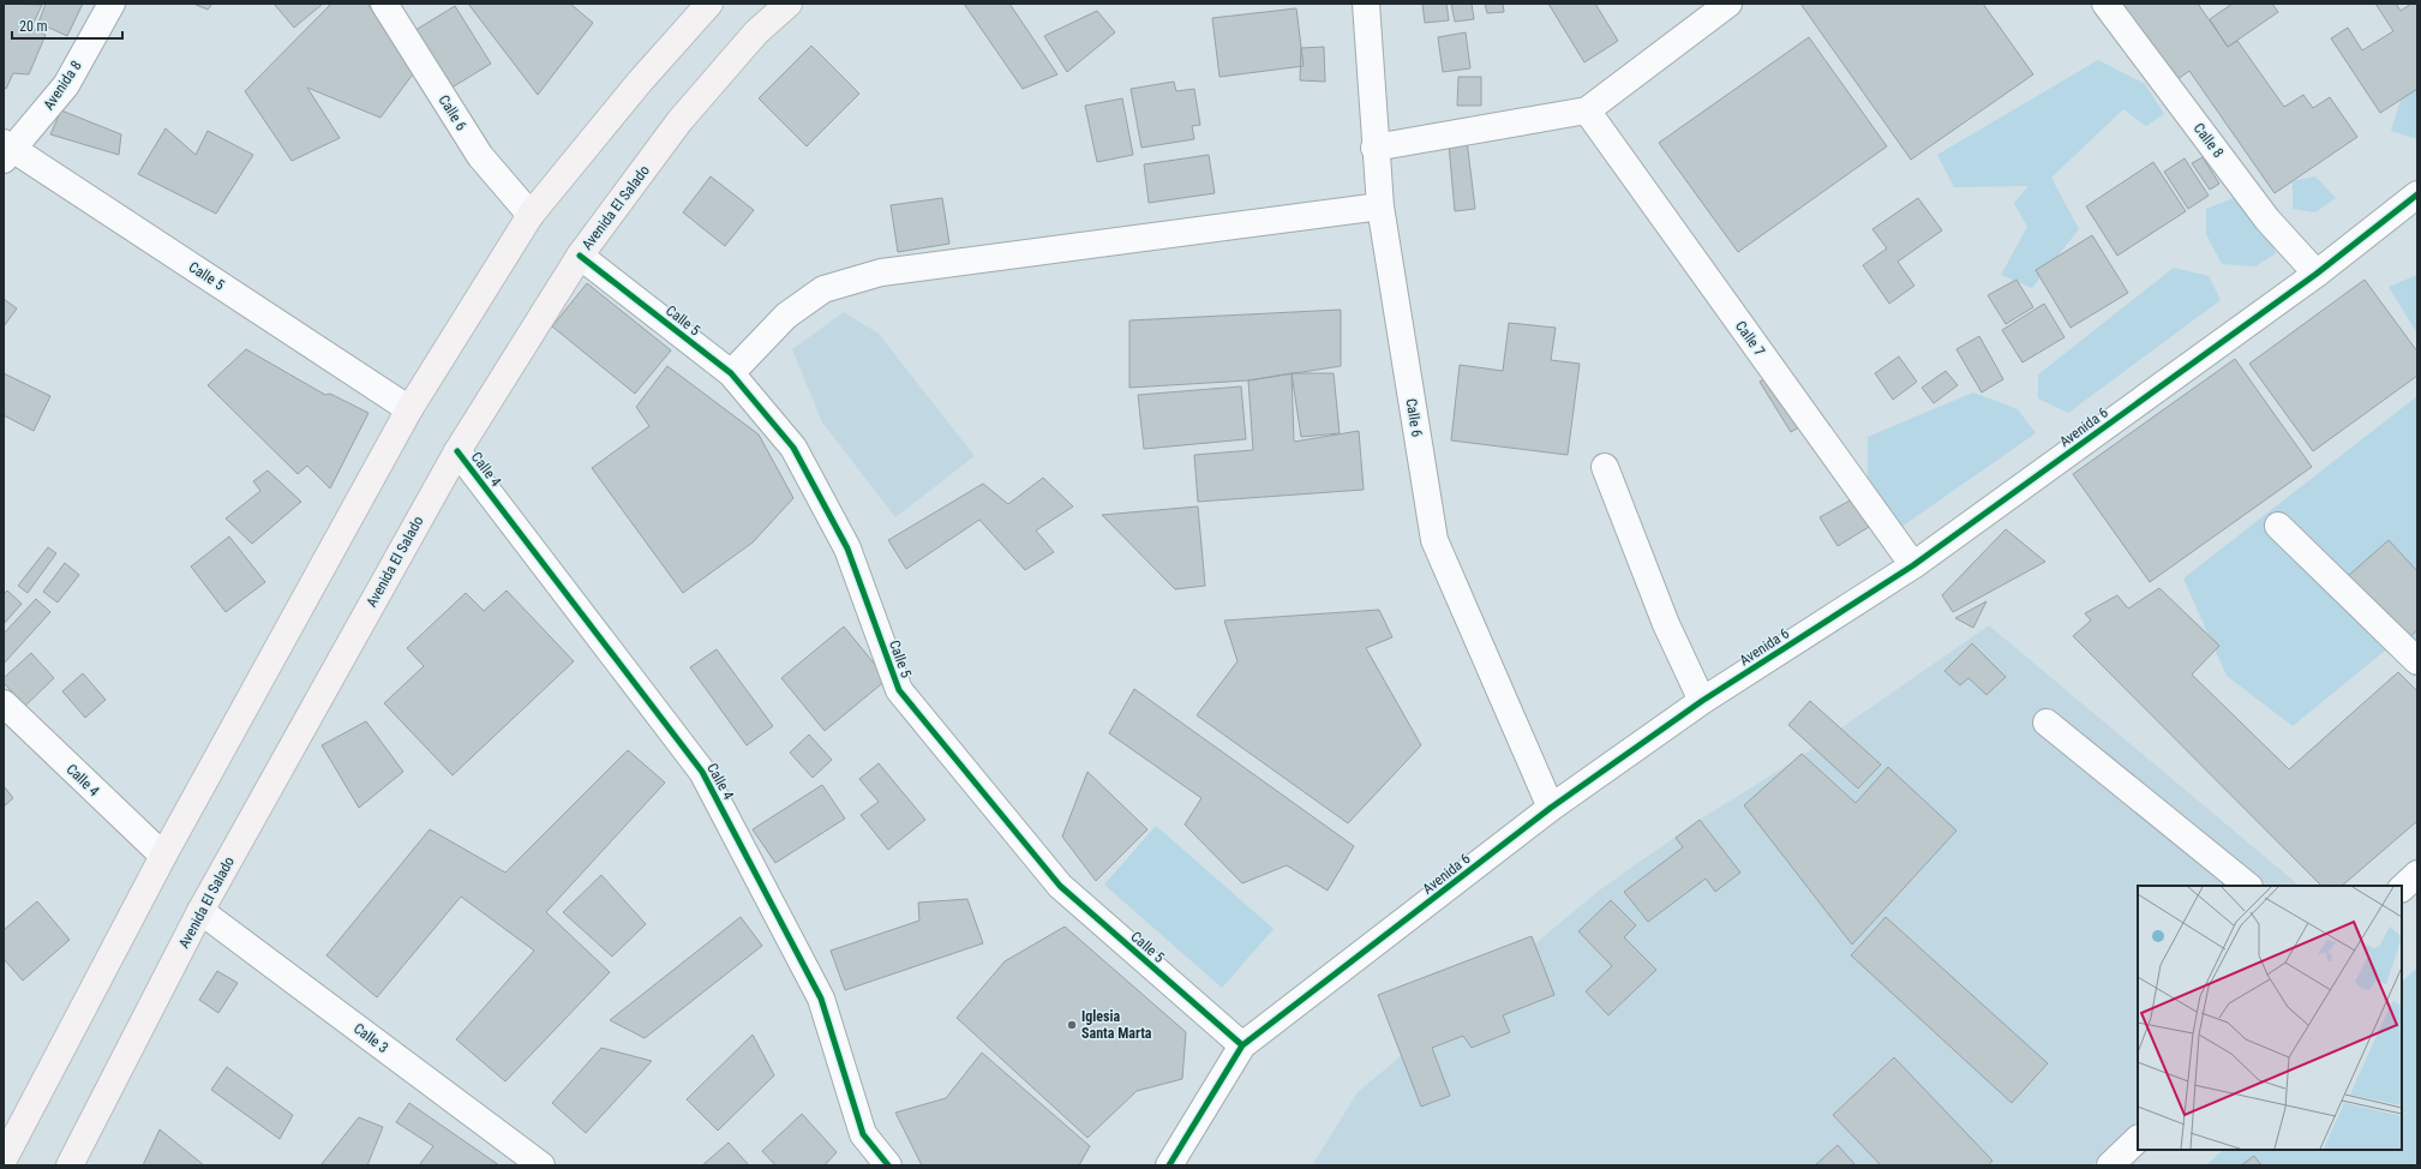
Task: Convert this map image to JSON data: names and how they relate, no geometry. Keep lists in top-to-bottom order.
{
  "streets": {
    "main road": ["Avenida El Salado"],
    "street": [
      "Avenida 8",
      "Calle 6",
      "Calle 8",
      "Calle 5",
      "Calle 7",
      "Avenida 6",
      "Calle 4",
      "Calle 3"
    ]
  },
  "crossings": [
    ["Avenida 8", "Calle 5"],
    ["Calle 6", "Avenida 6"],
    ["Calle 8", "Avenida 6"],
    ["Avenida El Salado", "Calle 5"],
    ["Avenida El Salado", "Calle 4"],
    ["Avenida El Salado", "Calle 3"],
    ["Calle 5", "Avenida 6"],
    ["Calle 7", "Avenida 6"]
  ],
  "places": ["Iglesia Santa Marta"],
  "scale_bar": "20 m"
}
